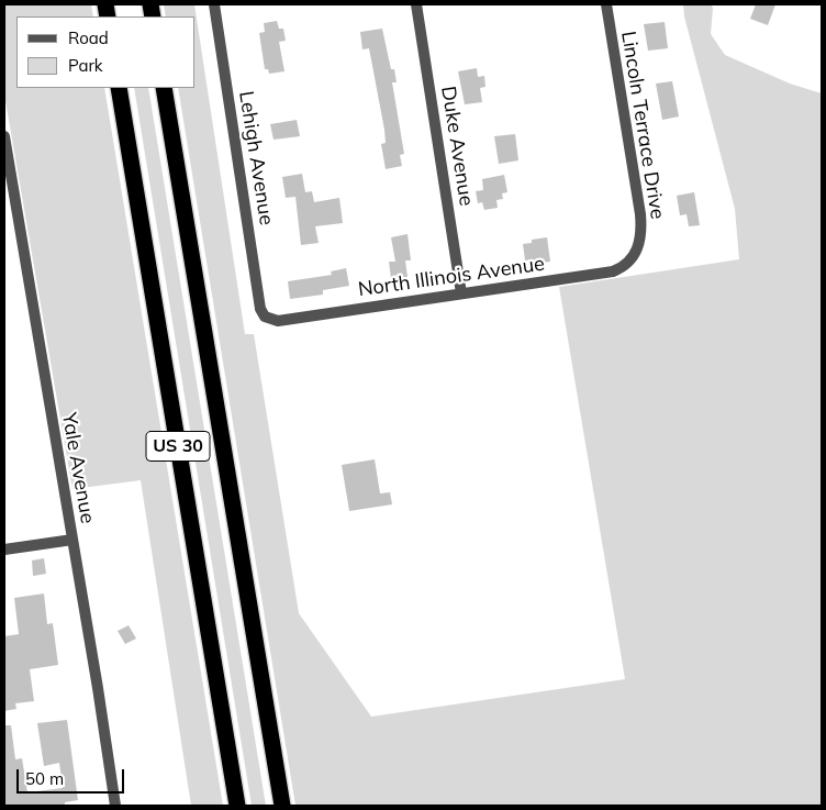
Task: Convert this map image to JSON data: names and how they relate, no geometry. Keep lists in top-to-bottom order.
{
  "streets": {
    "highway": ["US 30"],
    "street": [
      "Lincoln Terrace Drive",
      "Duke Avenue",
      "Lehigh Avenue",
      "North Illinois Avenue",
      "Yale Avenue"
    ]
  },
  "crossings": [
    ["Lincoln Terrace Drive", "North Illinois Avenue"],
    ["Duke Avenue", "North Illinois Avenue"],
    ["Lehigh Avenue", "North Illinois Avenue"]
  ],
  "legend": ["Road", "Park"],
  "scale_bar": "50 m"
}
